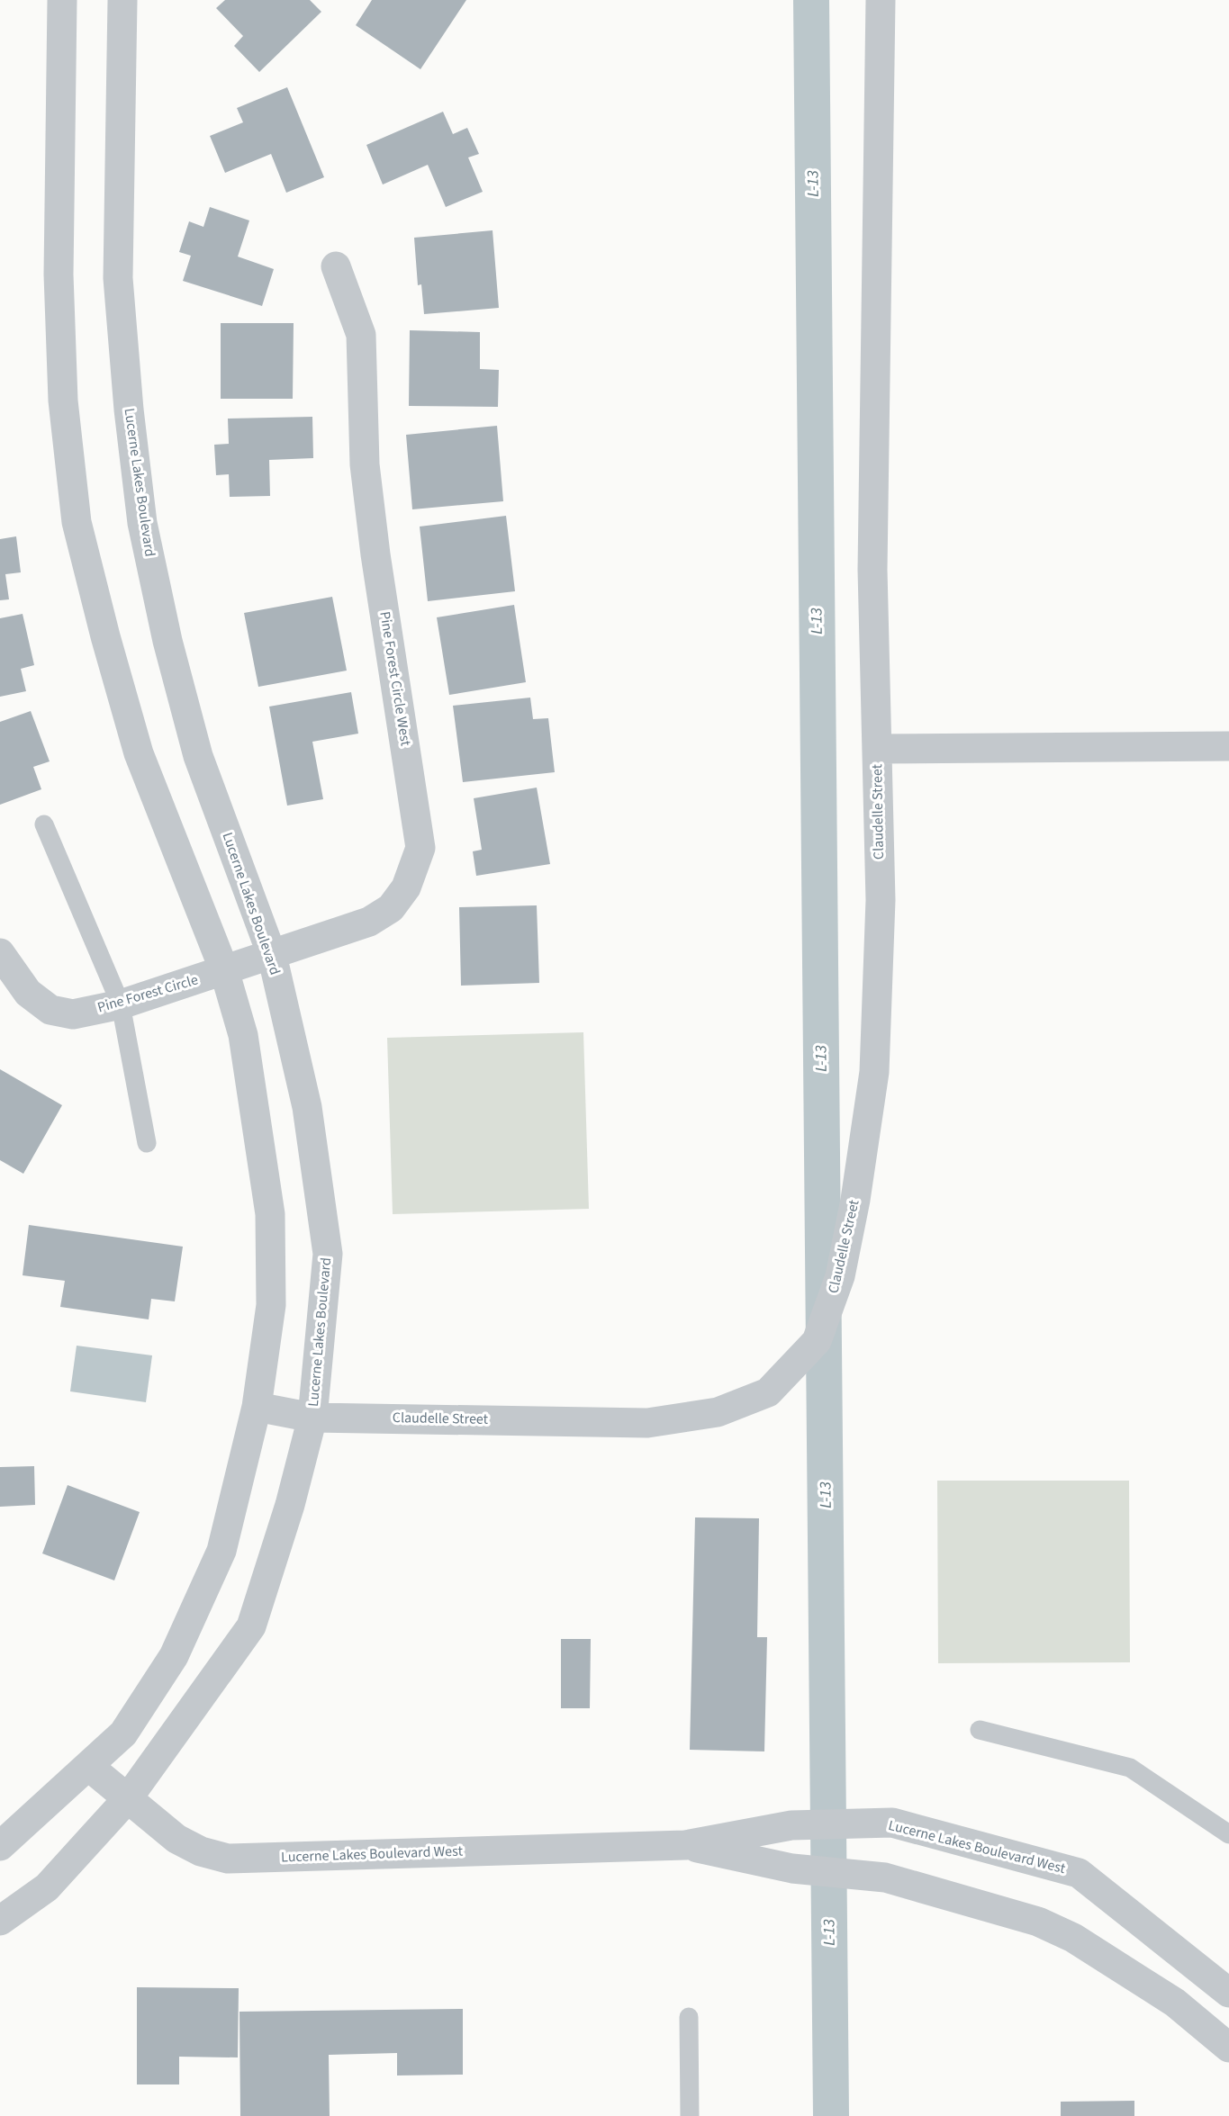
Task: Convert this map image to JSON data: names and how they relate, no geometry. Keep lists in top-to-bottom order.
{
  "streets": {
    "street": [
      "Lucerne Lakes Boulevard",
      "Pine Forest Circle West",
      "Claudelle Street",
      "Pine Forest Circle",
      "Lucerne Lakes Boulevard West"
    ]
  },
  "crossings": [
    ["Lucerne Lakes Boulevard", "Pine Forest Circle West"],
    ["Lucerne Lakes Boulevard", "Claudelle Street"],
    ["Lucerne Lakes Boulevard", "Lucerne Lakes Boulevard West"],
    ["Pine Forest Circle West", "Pine Forest Circle"]
  ],
  "water": ["L-13"]
}
